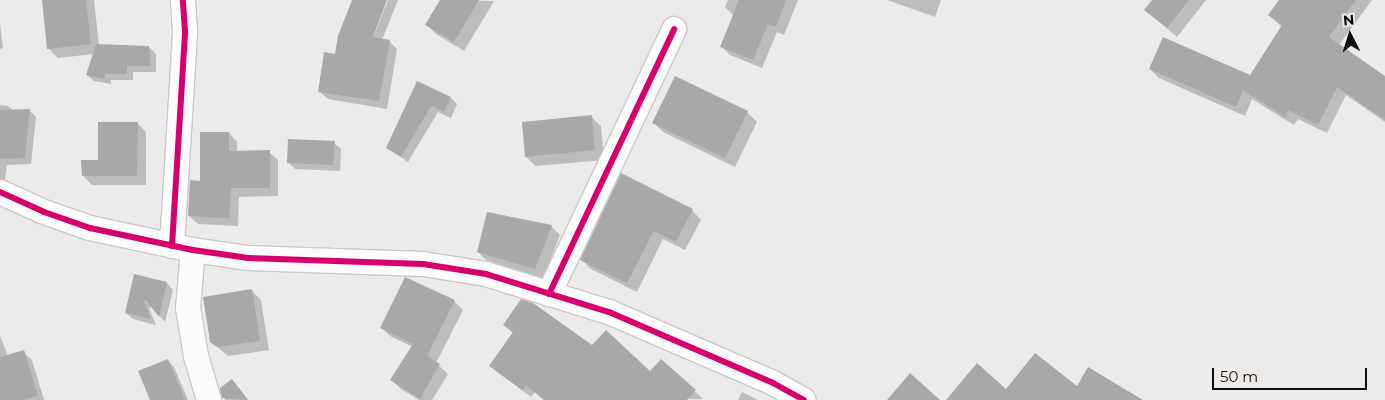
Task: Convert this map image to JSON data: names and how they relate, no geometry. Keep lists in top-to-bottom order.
{
  "scale_bar": "50 m",
  "north": "top"
}
